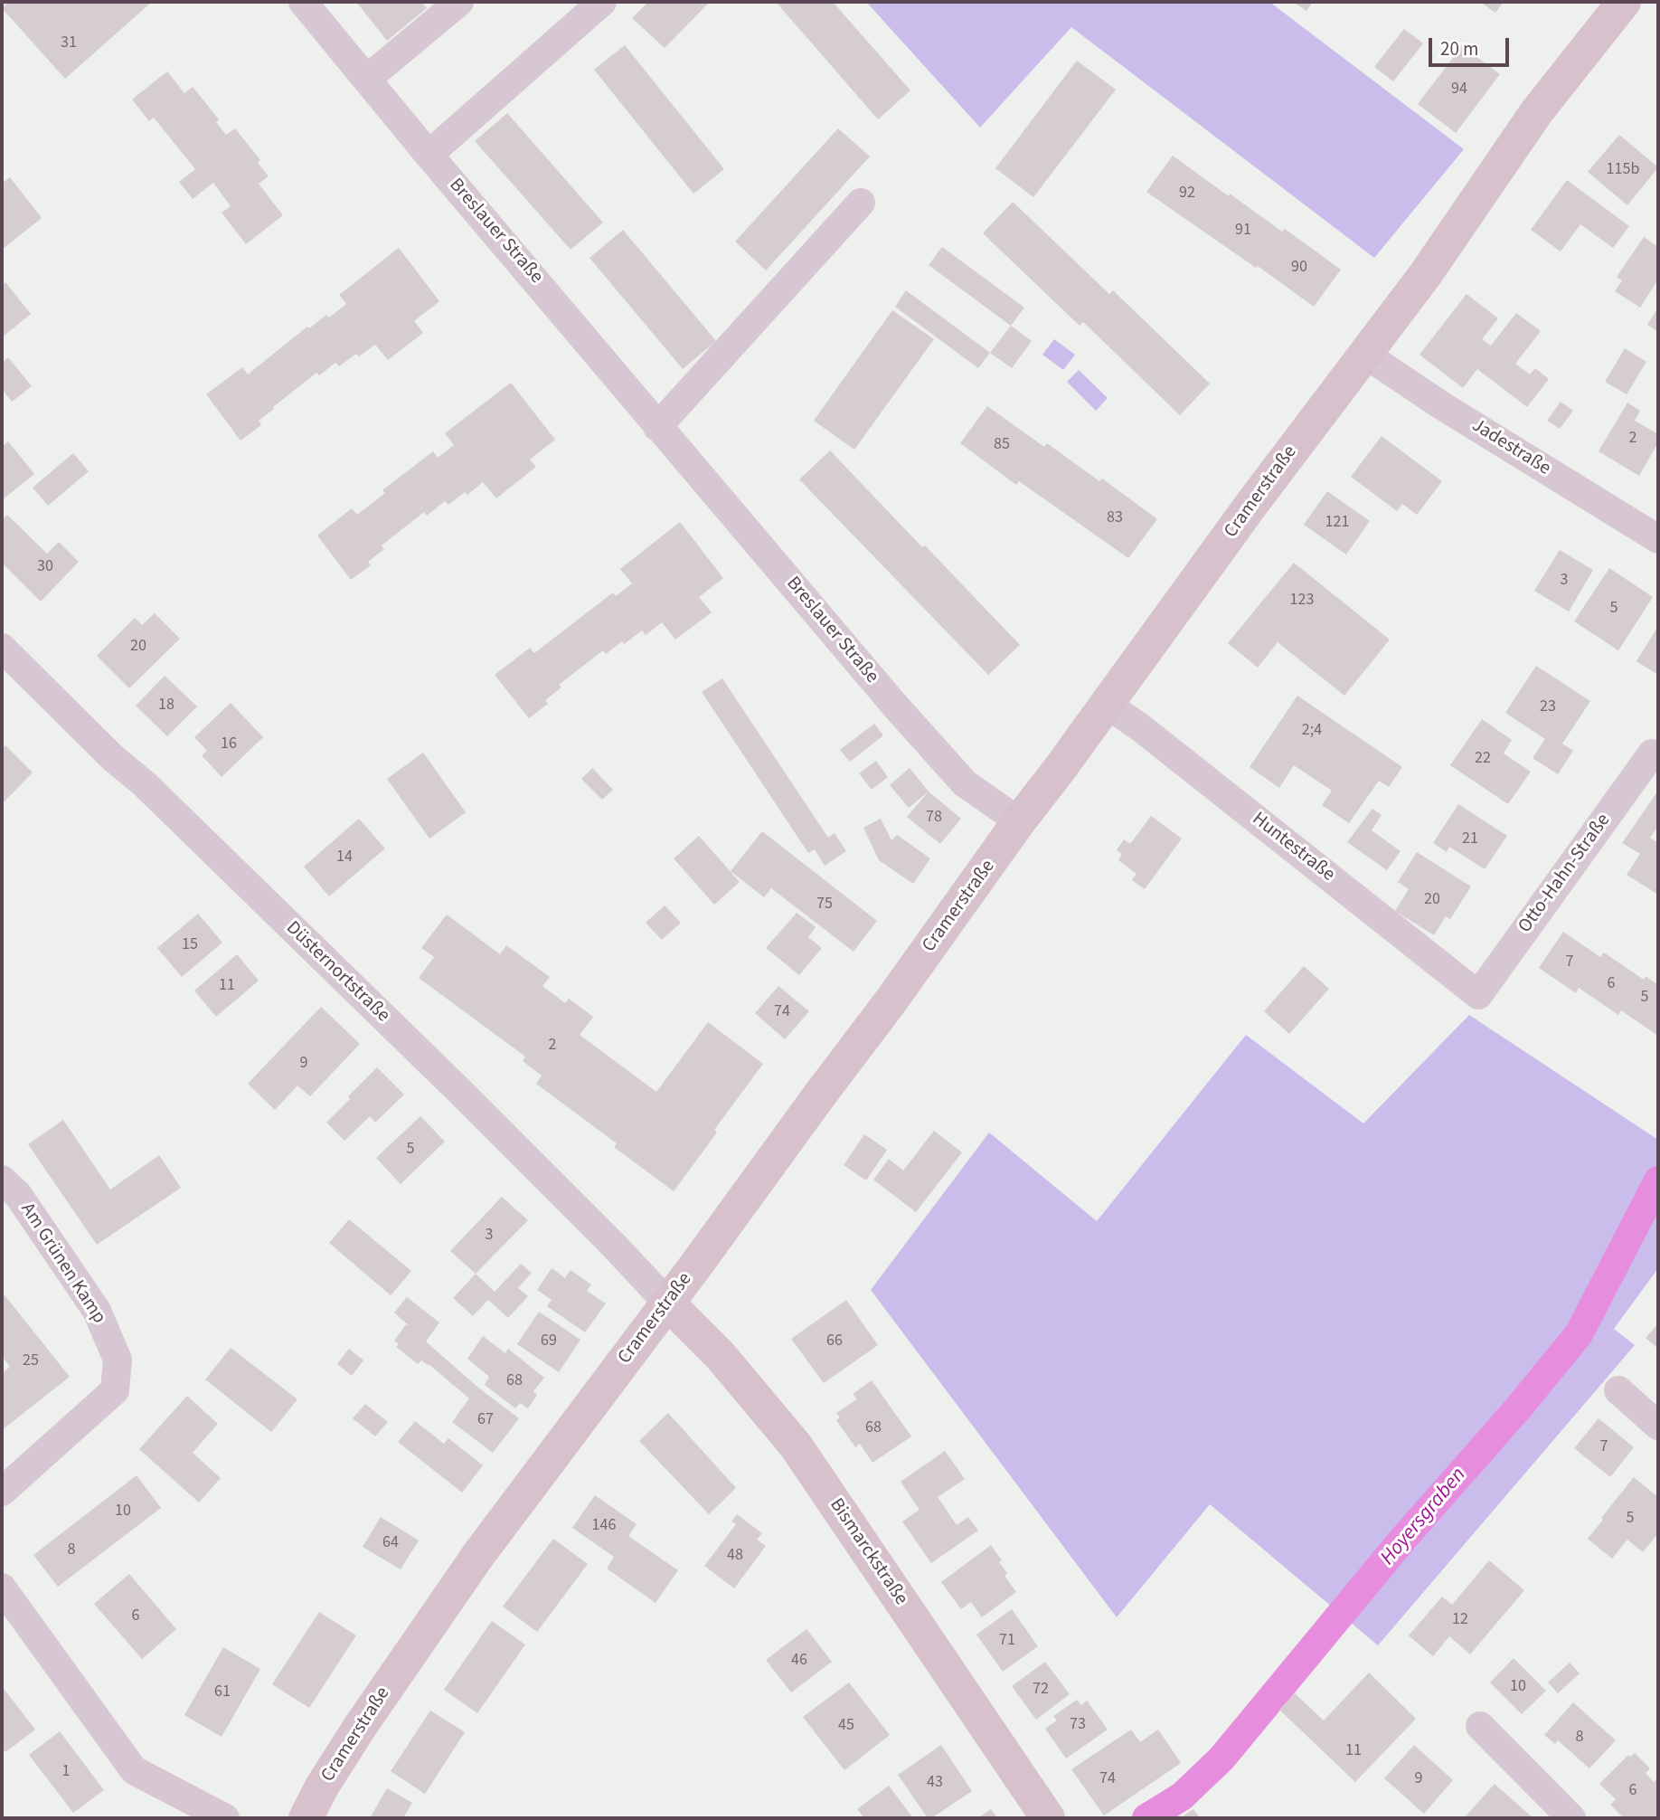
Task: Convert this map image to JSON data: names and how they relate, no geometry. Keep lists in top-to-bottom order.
{
  "streets": {
    "main road": ["Cramerstraße", "Bismarckstraße"],
    "street": [
      "Breslauer Straße",
      "Jadestraße",
      "Huntestraße",
      "Otto-Hahn-Straße",
      "Düsternortstraße",
      "Am Grünen Kamp"
    ]
  },
  "crossings": [
    ["Breslauer Straße", "Cramerstraße"],
    ["Jadestraße", "Cramerstraße"],
    ["Cramerstraße", "Huntestraße"],
    ["Cramerstraße", "Düsternortstraße"],
    ["Cramerstraße", "Bismarckstraße"],
    ["Huntestraße", "Otto-Hahn-Straße"],
    ["Düsternortstraße", "Bismarckstraße"]
  ],
  "water": ["Hoyersgraben"],
  "house_numbers": [
    "31",
    "94",
    "115b",
    "92",
    "91",
    "90",
    "2",
    "85",
    "83",
    "121",
    "30",
    "3",
    "123",
    "5",
    "20",
    "18",
    "23",
    "2;4",
    "16",
    "22",
    "78",
    "21",
    "14",
    "20",
    "75",
    "15",
    "7",
    "6",
    "11",
    "5",
    "74",
    "2",
    "9",
    "5",
    "3",
    "69",
    "66",
    "25",
    "68",
    "67",
    "68",
    "7",
    "10",
    "5",
    "146",
    "64",
    "8",
    "48",
    "6",
    "12",
    "71",
    "46",
    "10",
    "72",
    "61",
    "73",
    "45",
    "8",
    "11",
    "1",
    "74",
    "9",
    "43",
    "6"
  ],
  "scale_bar": "20 m"
}
